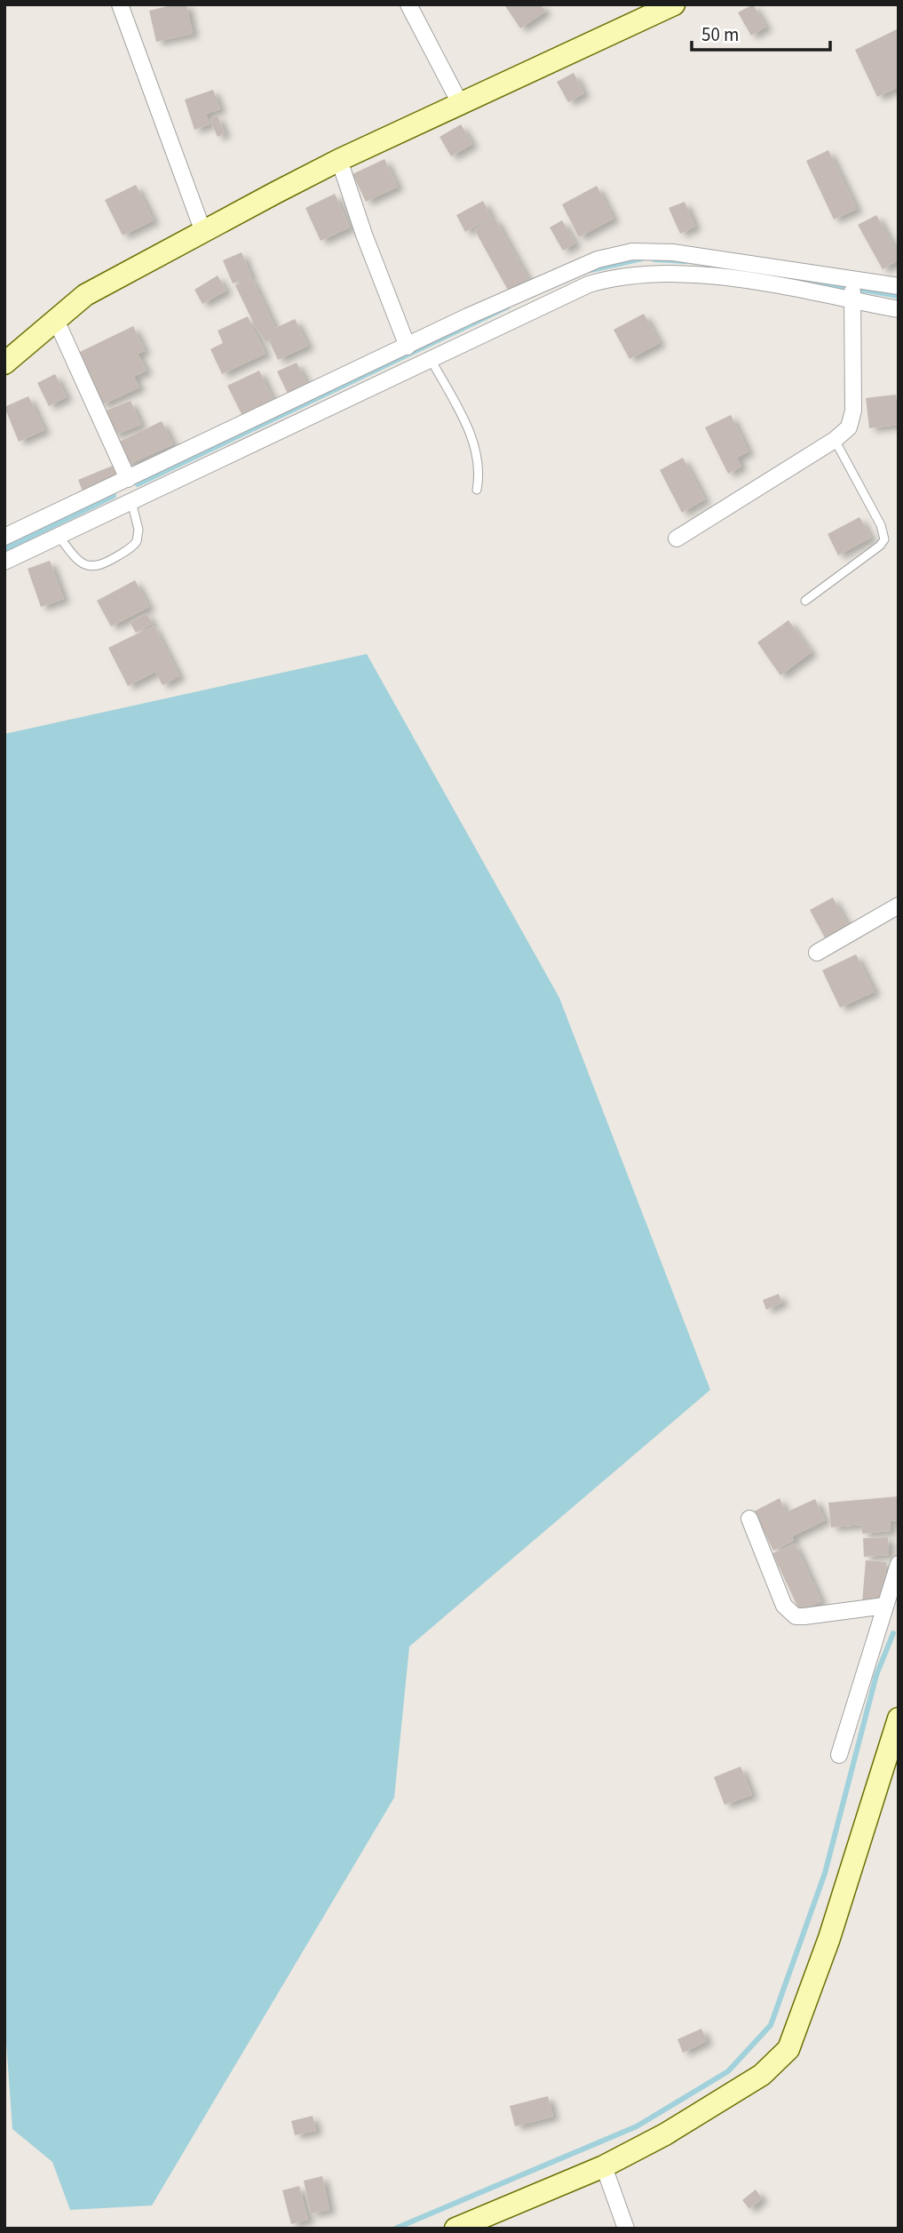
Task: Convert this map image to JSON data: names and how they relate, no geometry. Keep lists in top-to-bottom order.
{
  "scale_bar": "50 m"
}
